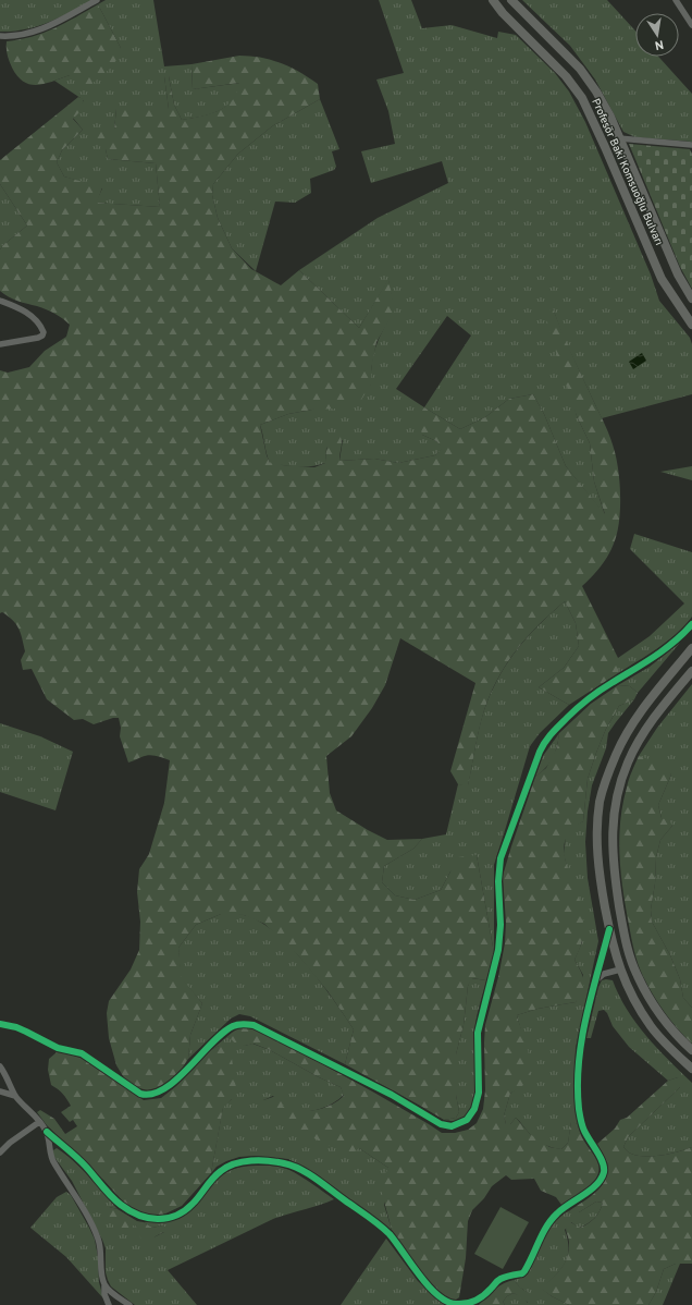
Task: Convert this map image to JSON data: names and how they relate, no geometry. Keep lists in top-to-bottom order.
{
  "streets": {
    "main road": ["Profesör Baki Komsuoğlu Bulvarı"]
  },
  "north": "bottom"
}
